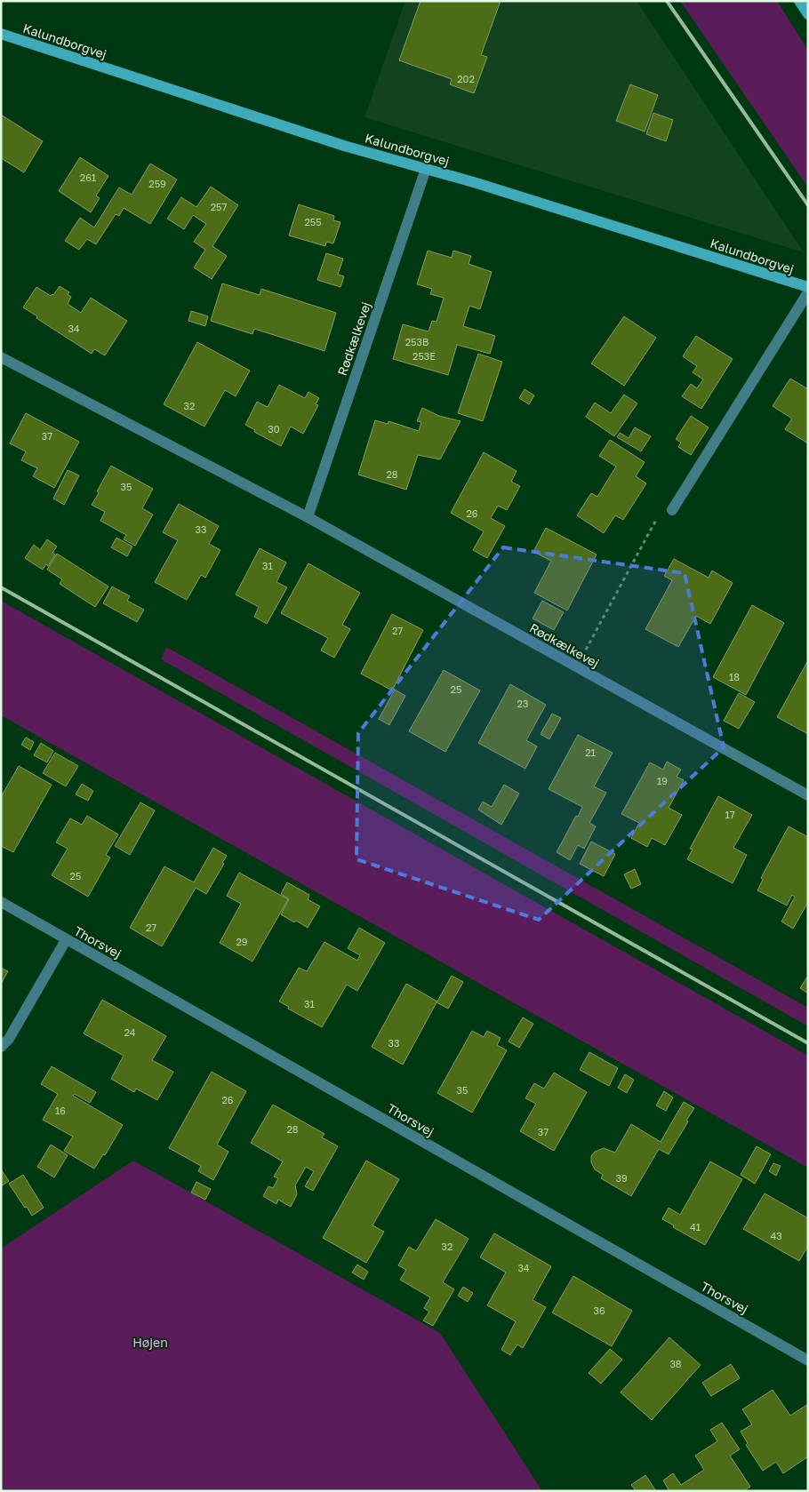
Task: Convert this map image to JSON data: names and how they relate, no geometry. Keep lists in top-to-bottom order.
{
  "streets": {
    "street": ["Kalundborgvej", "Rødkælkevej", "Thorsvej"]
  },
  "crossings": [
    ["Kalundborgvej", "Rødkælkevej"]
  ],
  "parks": ["Højen"],
  "house_numbers": [
    "202",
    "261",
    "259",
    "257",
    "255",
    "34",
    "253B",
    "253E",
    "32",
    "30",
    "37",
    "28",
    "35",
    "26",
    "33",
    "31",
    "27",
    "18",
    "25",
    "23",
    "21",
    "19",
    "17",
    "25",
    "27",
    "29",
    "31",
    "24",
    "33",
    "35",
    "26",
    "16",
    "28",
    "37",
    "39",
    "41",
    "43",
    "32",
    "34",
    "36",
    "38"
  ]
}
